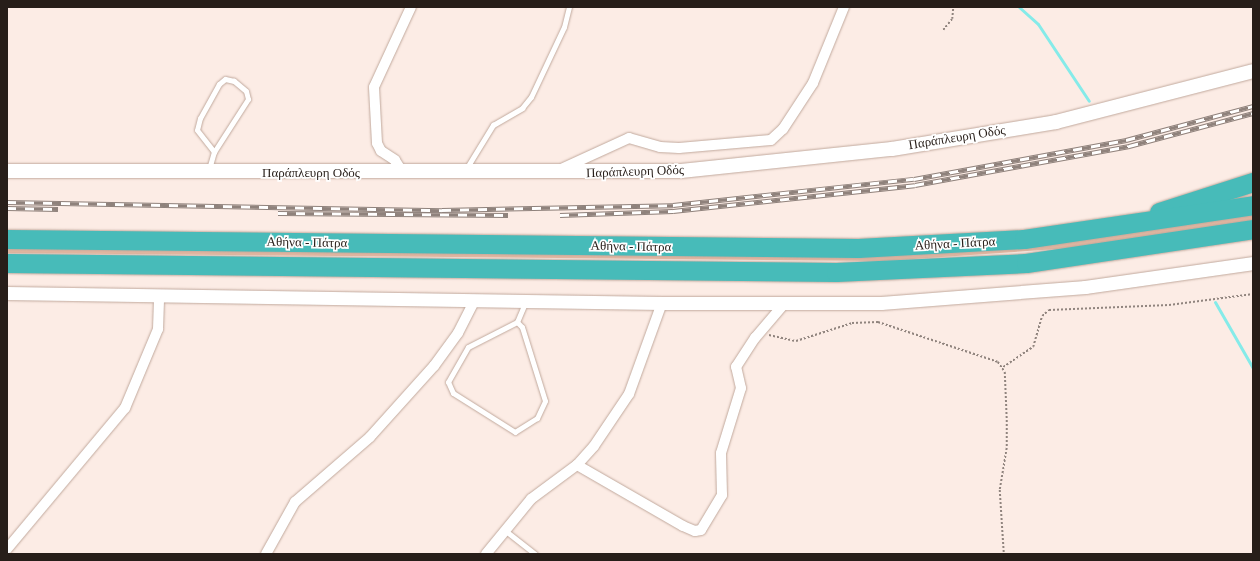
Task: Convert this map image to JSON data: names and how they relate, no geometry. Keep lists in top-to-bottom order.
{
  "streets": {
    "highway": ["Αθήνα - Πάτρα"],
    "main road": ["Παράπλευρη Οδός"]
  }
}
